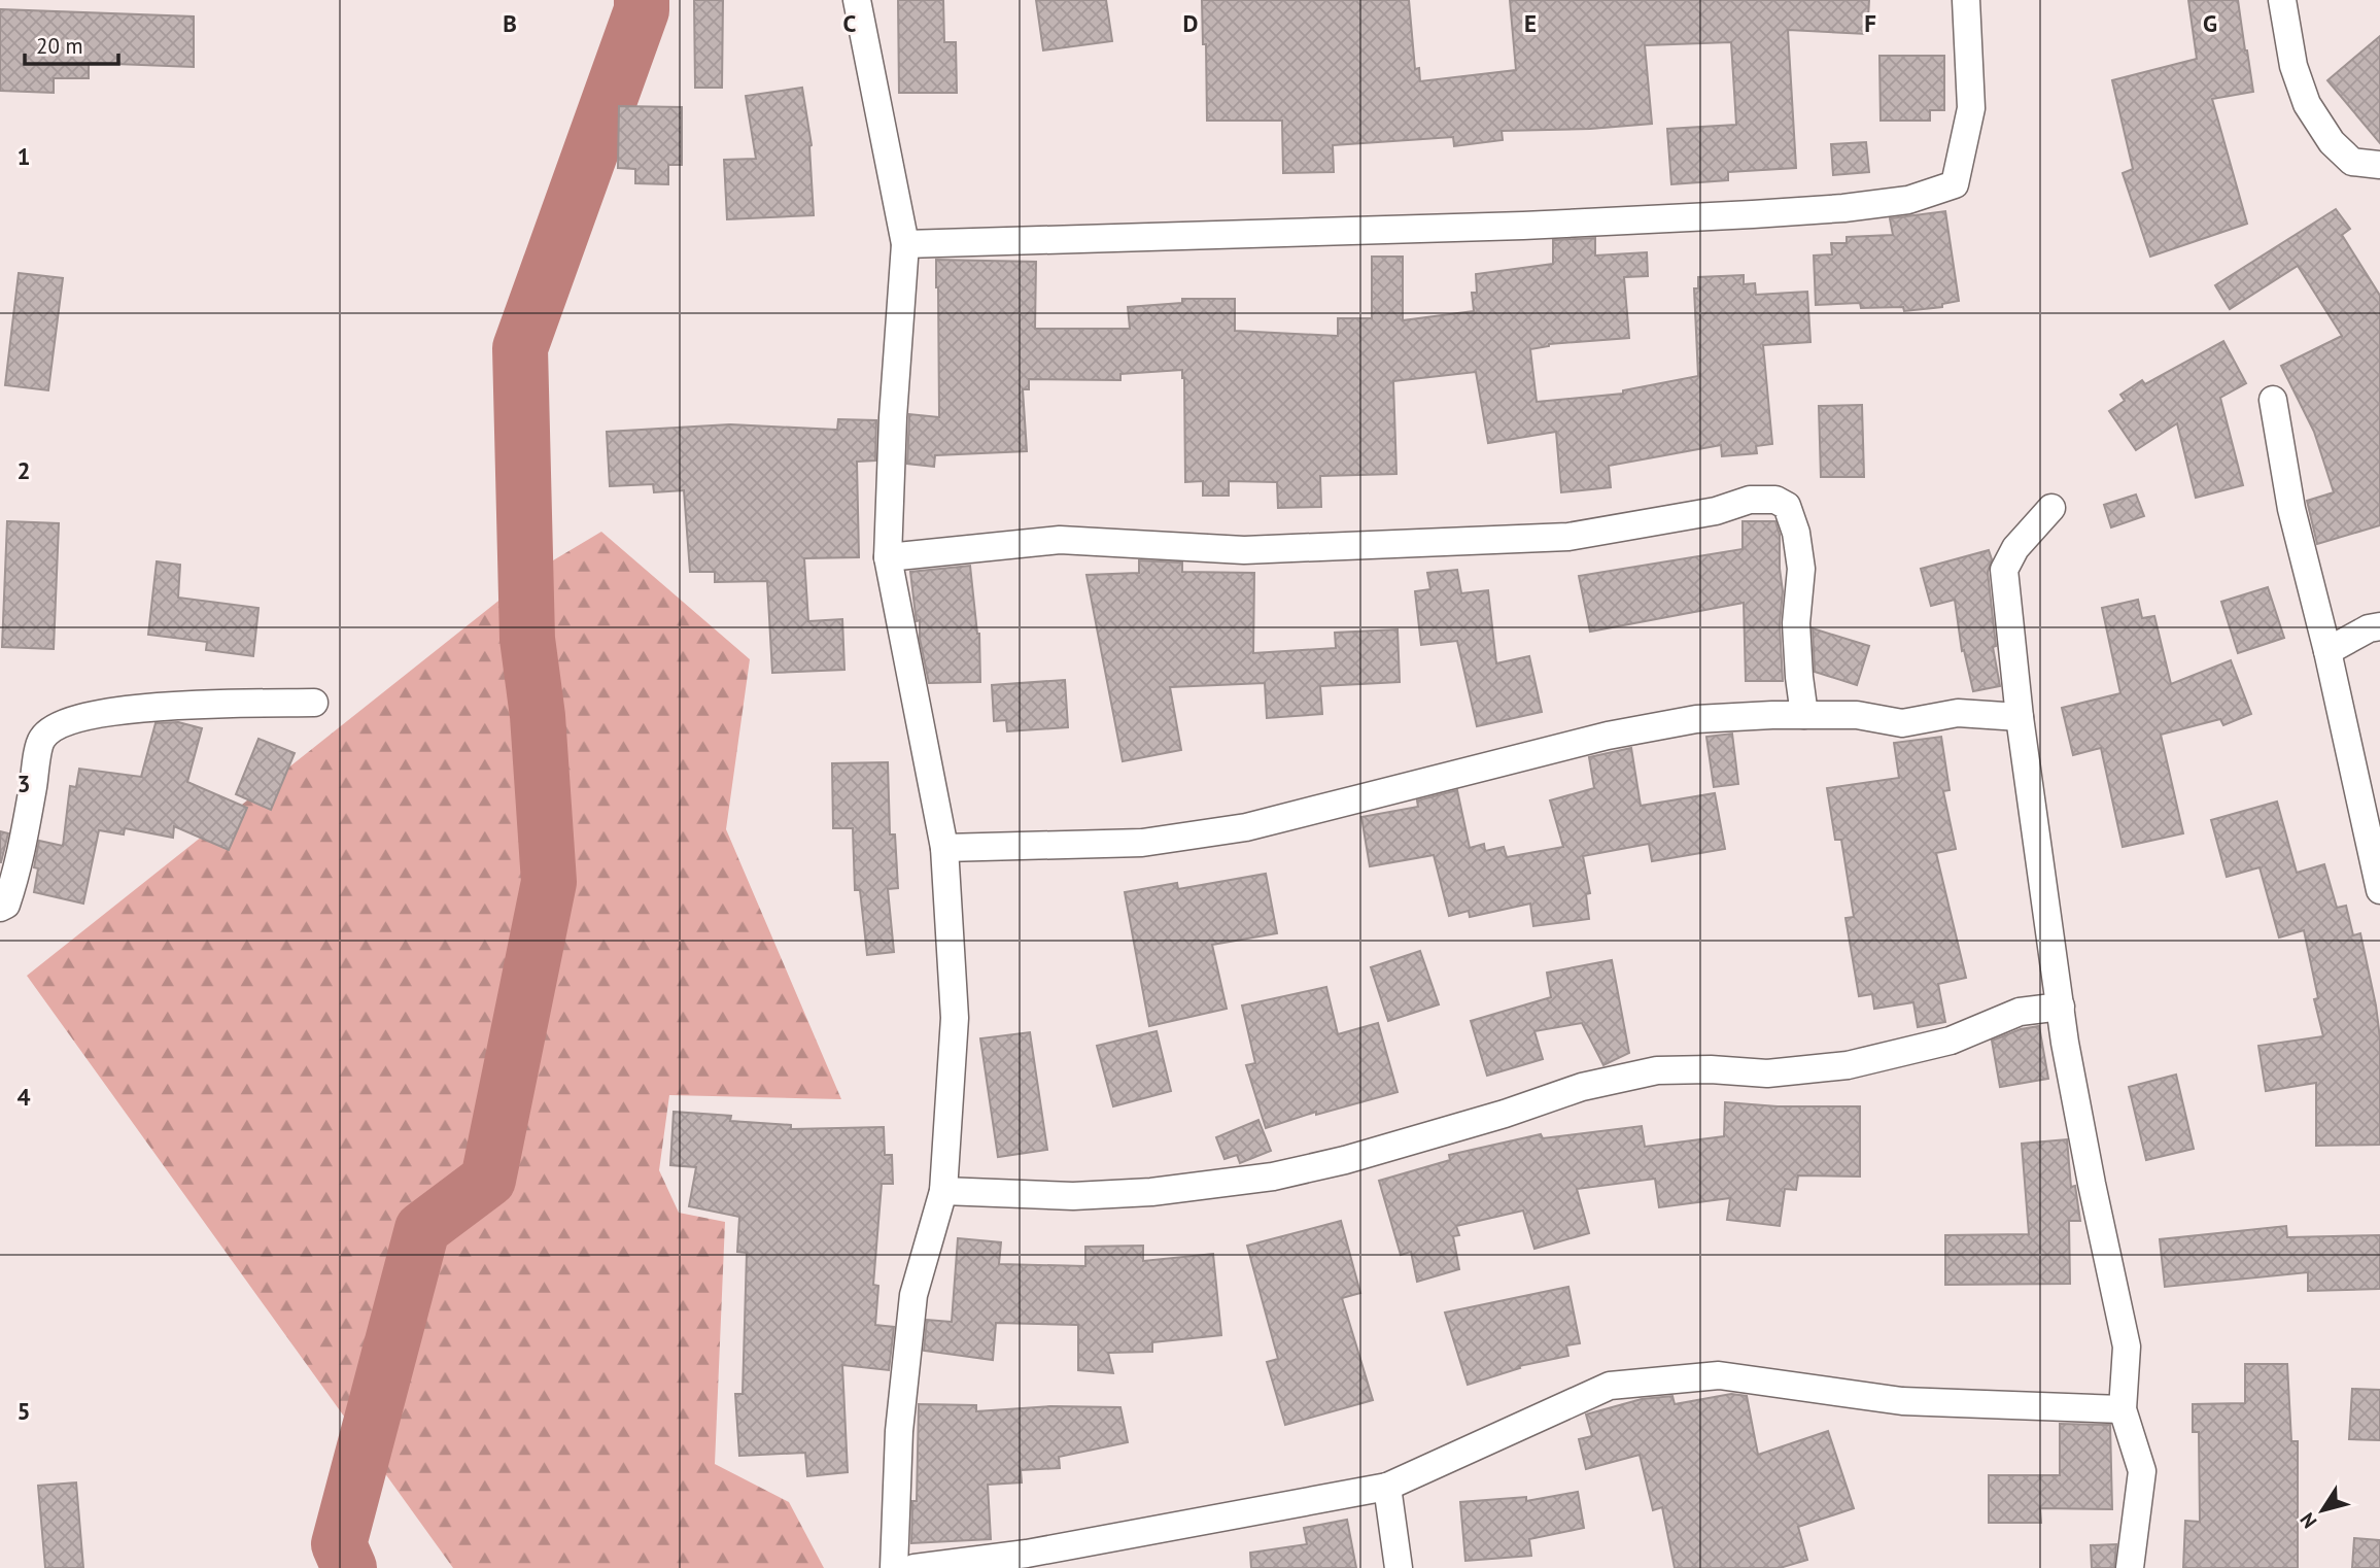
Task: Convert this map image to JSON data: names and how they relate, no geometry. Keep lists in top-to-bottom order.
{
  "scale_bar": "20 m",
  "north": "bottom left",
  "grid": {
    "columns": [
      "B",
      "C",
      "D",
      "E",
      "F",
      "G"
    ],
    "rows": [
      "1",
      "2",
      "3",
      "4",
      "5"
    ]
  }
}
